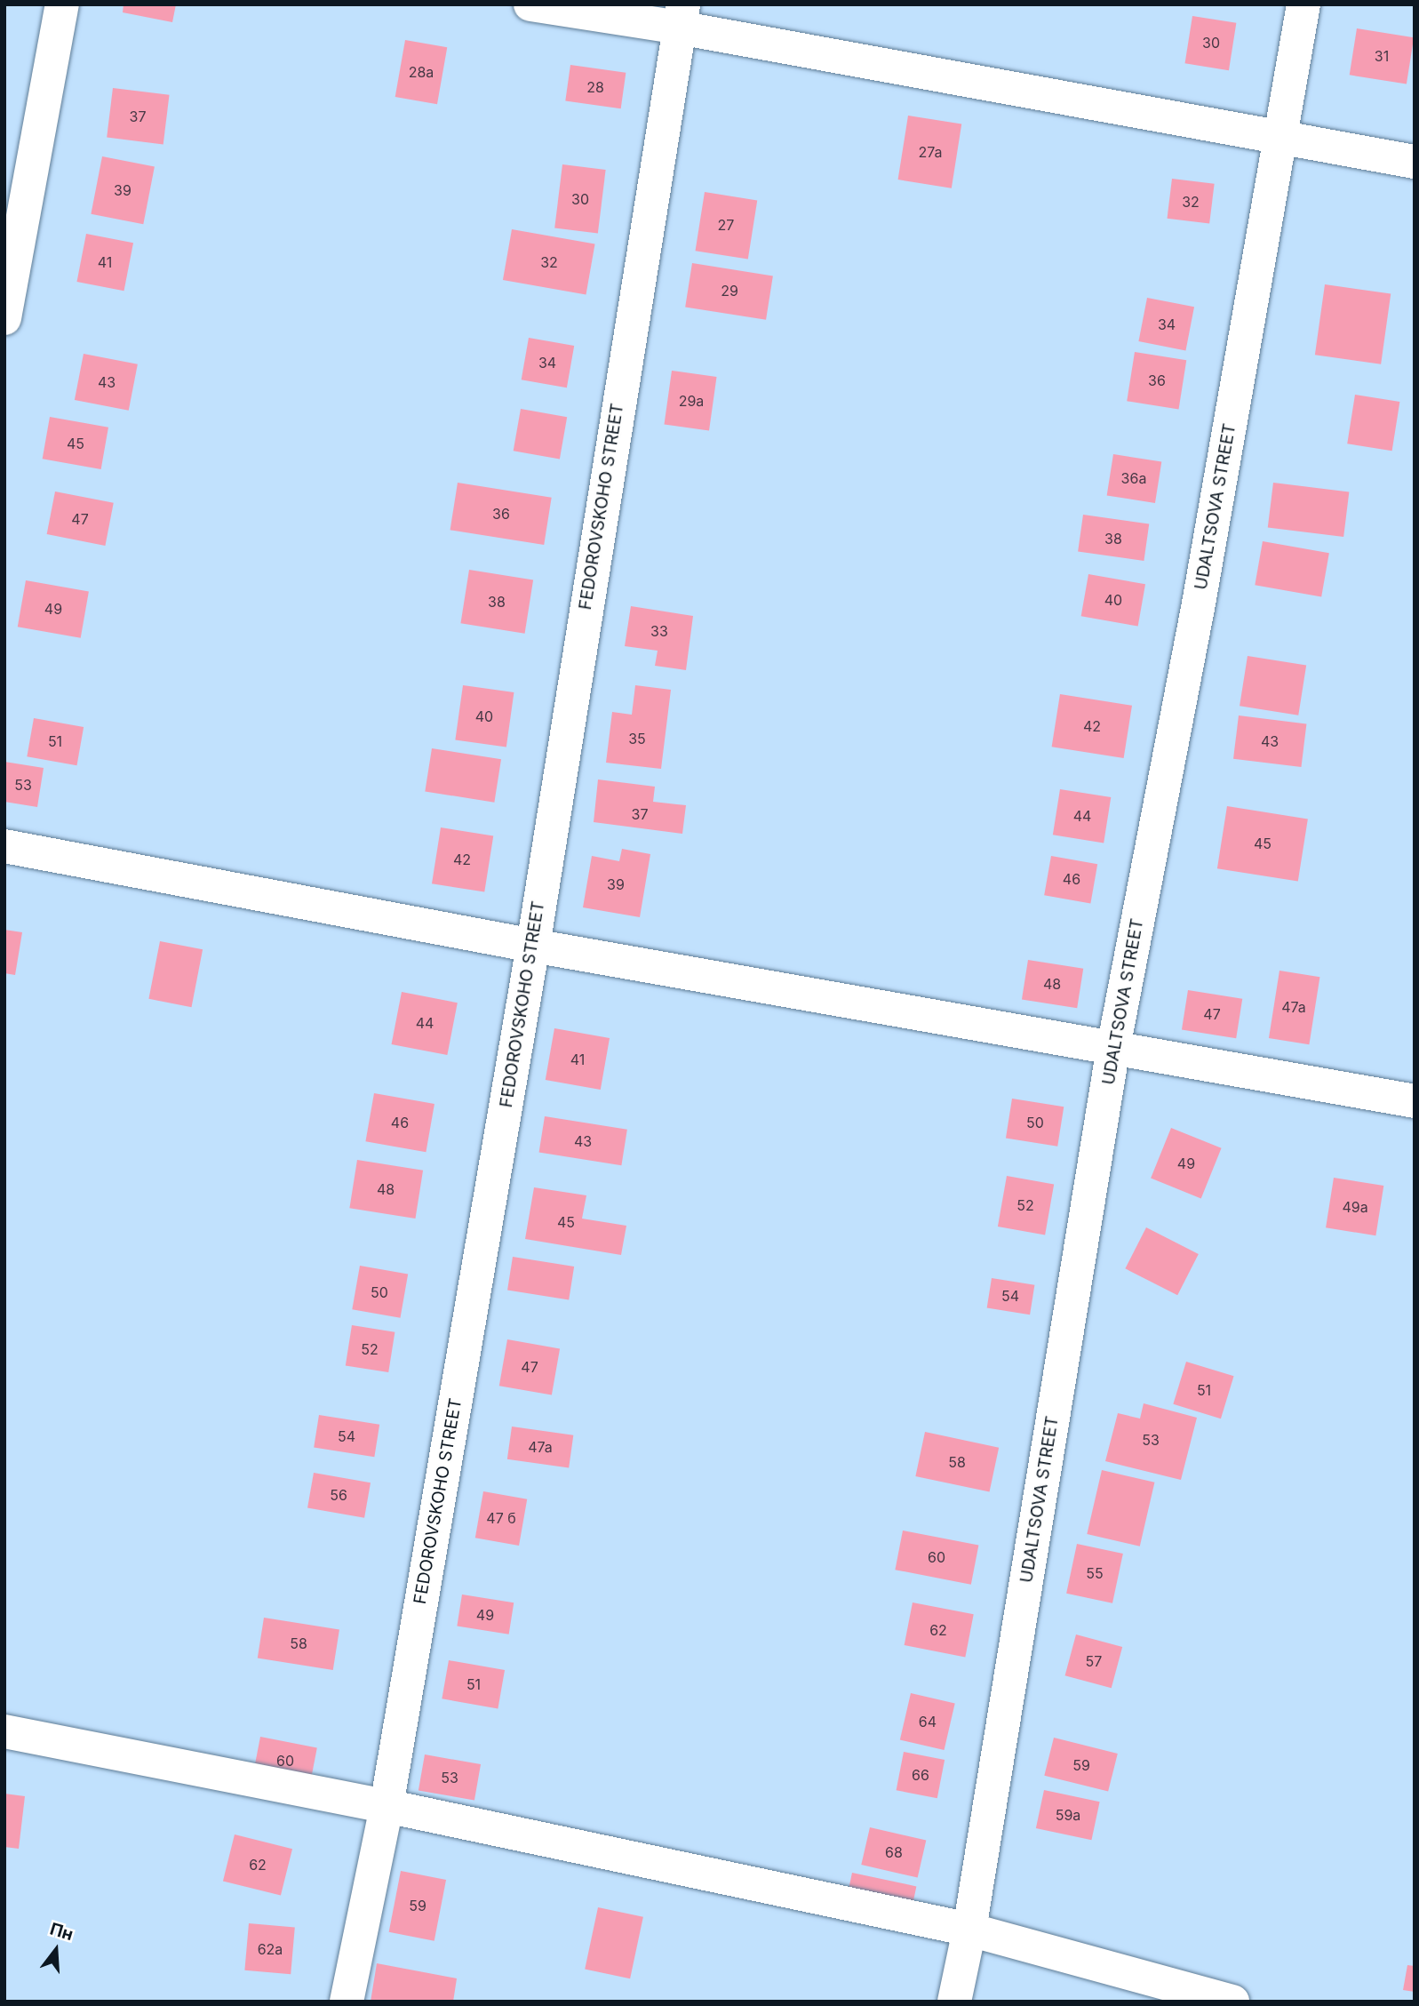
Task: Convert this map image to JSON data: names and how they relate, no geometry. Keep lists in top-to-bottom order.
{
  "streets": {
    "street": ["FEDOROVSKOHO STREET", "UDALTSOVA STREET"]
  },
  "house_numbers": [
    "30",
    "31",
    "28а",
    "28",
    "37",
    "27а",
    "39",
    "30",
    "32",
    "27",
    "41",
    "32",
    "29",
    "34",
    "34",
    "36",
    "43",
    "29а",
    "45",
    "36а",
    "36",
    "47",
    "38",
    "40",
    "38",
    "49",
    "33",
    "40",
    "42",
    "35",
    "51",
    "43",
    "53",
    "37",
    "44",
    "45",
    "42",
    "46",
    "39",
    "48",
    "47а",
    "47",
    "44",
    "41",
    "46",
    "50",
    "43",
    "49",
    "48",
    "52",
    "49а",
    "45",
    "50",
    "54",
    "52",
    "47",
    "51",
    "54",
    "53",
    "47а",
    "58",
    "56",
    "47 б",
    "60",
    "55",
    "49",
    "62",
    "58",
    "57",
    "51",
    "64",
    "60",
    "59",
    "66",
    "53",
    "59а",
    "68",
    "62",
    "59",
    "62а"
  ],
  "north": "top"
}
